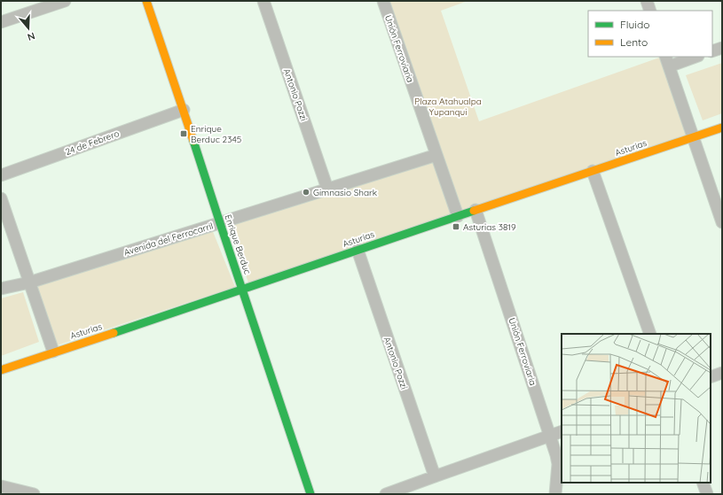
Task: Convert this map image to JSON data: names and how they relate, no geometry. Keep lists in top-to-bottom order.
{
  "streets": {
    "street": [
      "Unión Ferroviaria",
      "Antonio Pozzi",
      "24 de Febrero",
      "Asturias",
      "Avenida del Ferrocarril",
      "Enrique Berduc"
    ]
  },
  "crossings": [
    ["Unión Ferroviaria", "Asturias"],
    ["Unión Ferroviaria", "Avenida del Ferrocarril"],
    ["Antonio Pozzi", "Asturias"],
    ["Antonio Pozzi", "Avenida del Ferrocarril"],
    ["24 de Febrero", "Enrique Berduc"],
    ["Asturias", "Enrique Berduc"],
    ["Avenida del Ferrocarril", "Enrique Berduc"]
  ],
  "parks": ["Plaza Atahualpa Yupanqui"],
  "places": {
    "transit": ["Enrique Berduc 2345", "Asturias 3819"],
    "other": ["Gimnasio Shark"]
  },
  "legend": ["Fluido", "Lento"],
  "north": "bottom"
}
